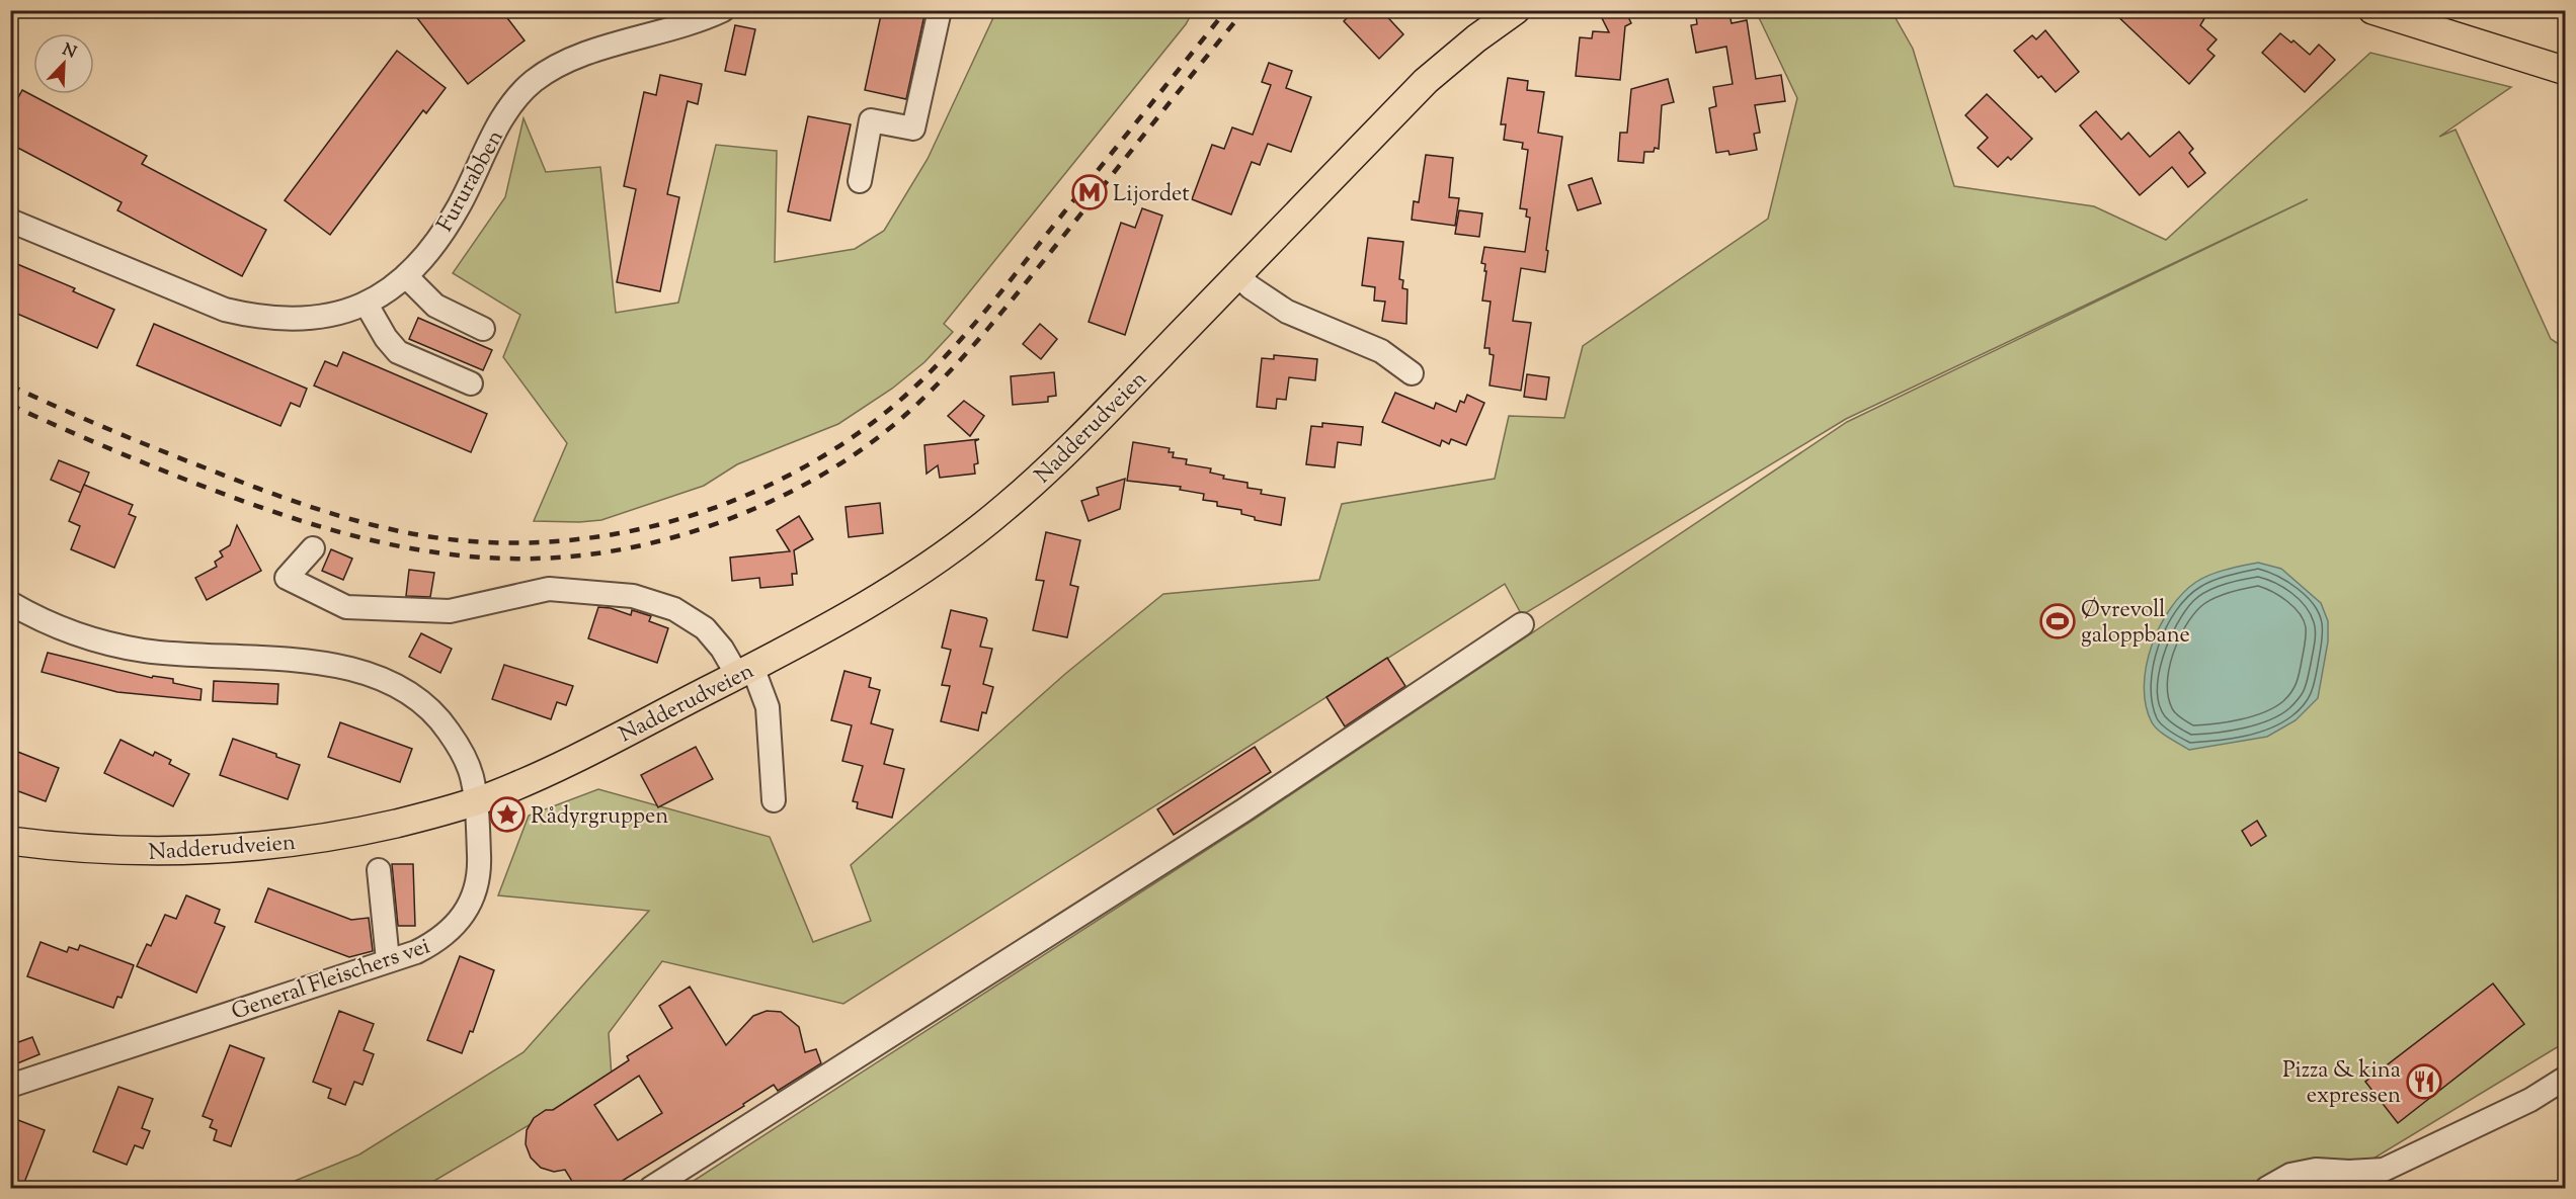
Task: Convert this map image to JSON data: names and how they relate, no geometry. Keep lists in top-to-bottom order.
{
  "streets": {
    "main road": ["Nadderudveien"],
    "street": ["Fururabben", "General Fleischers vei"]
  },
  "crossings": [
    ["Nadderudveien", "General Fleischers vei"]
  ],
  "places": {
    "metro station": ["Lijordet"],
    "sports": ["Øvrevoll galoppbane"],
    "place": ["Rådyrgruppen"],
    "restaurant": ["Pizza & kina expressen"]
  },
  "north": "top right"
}
